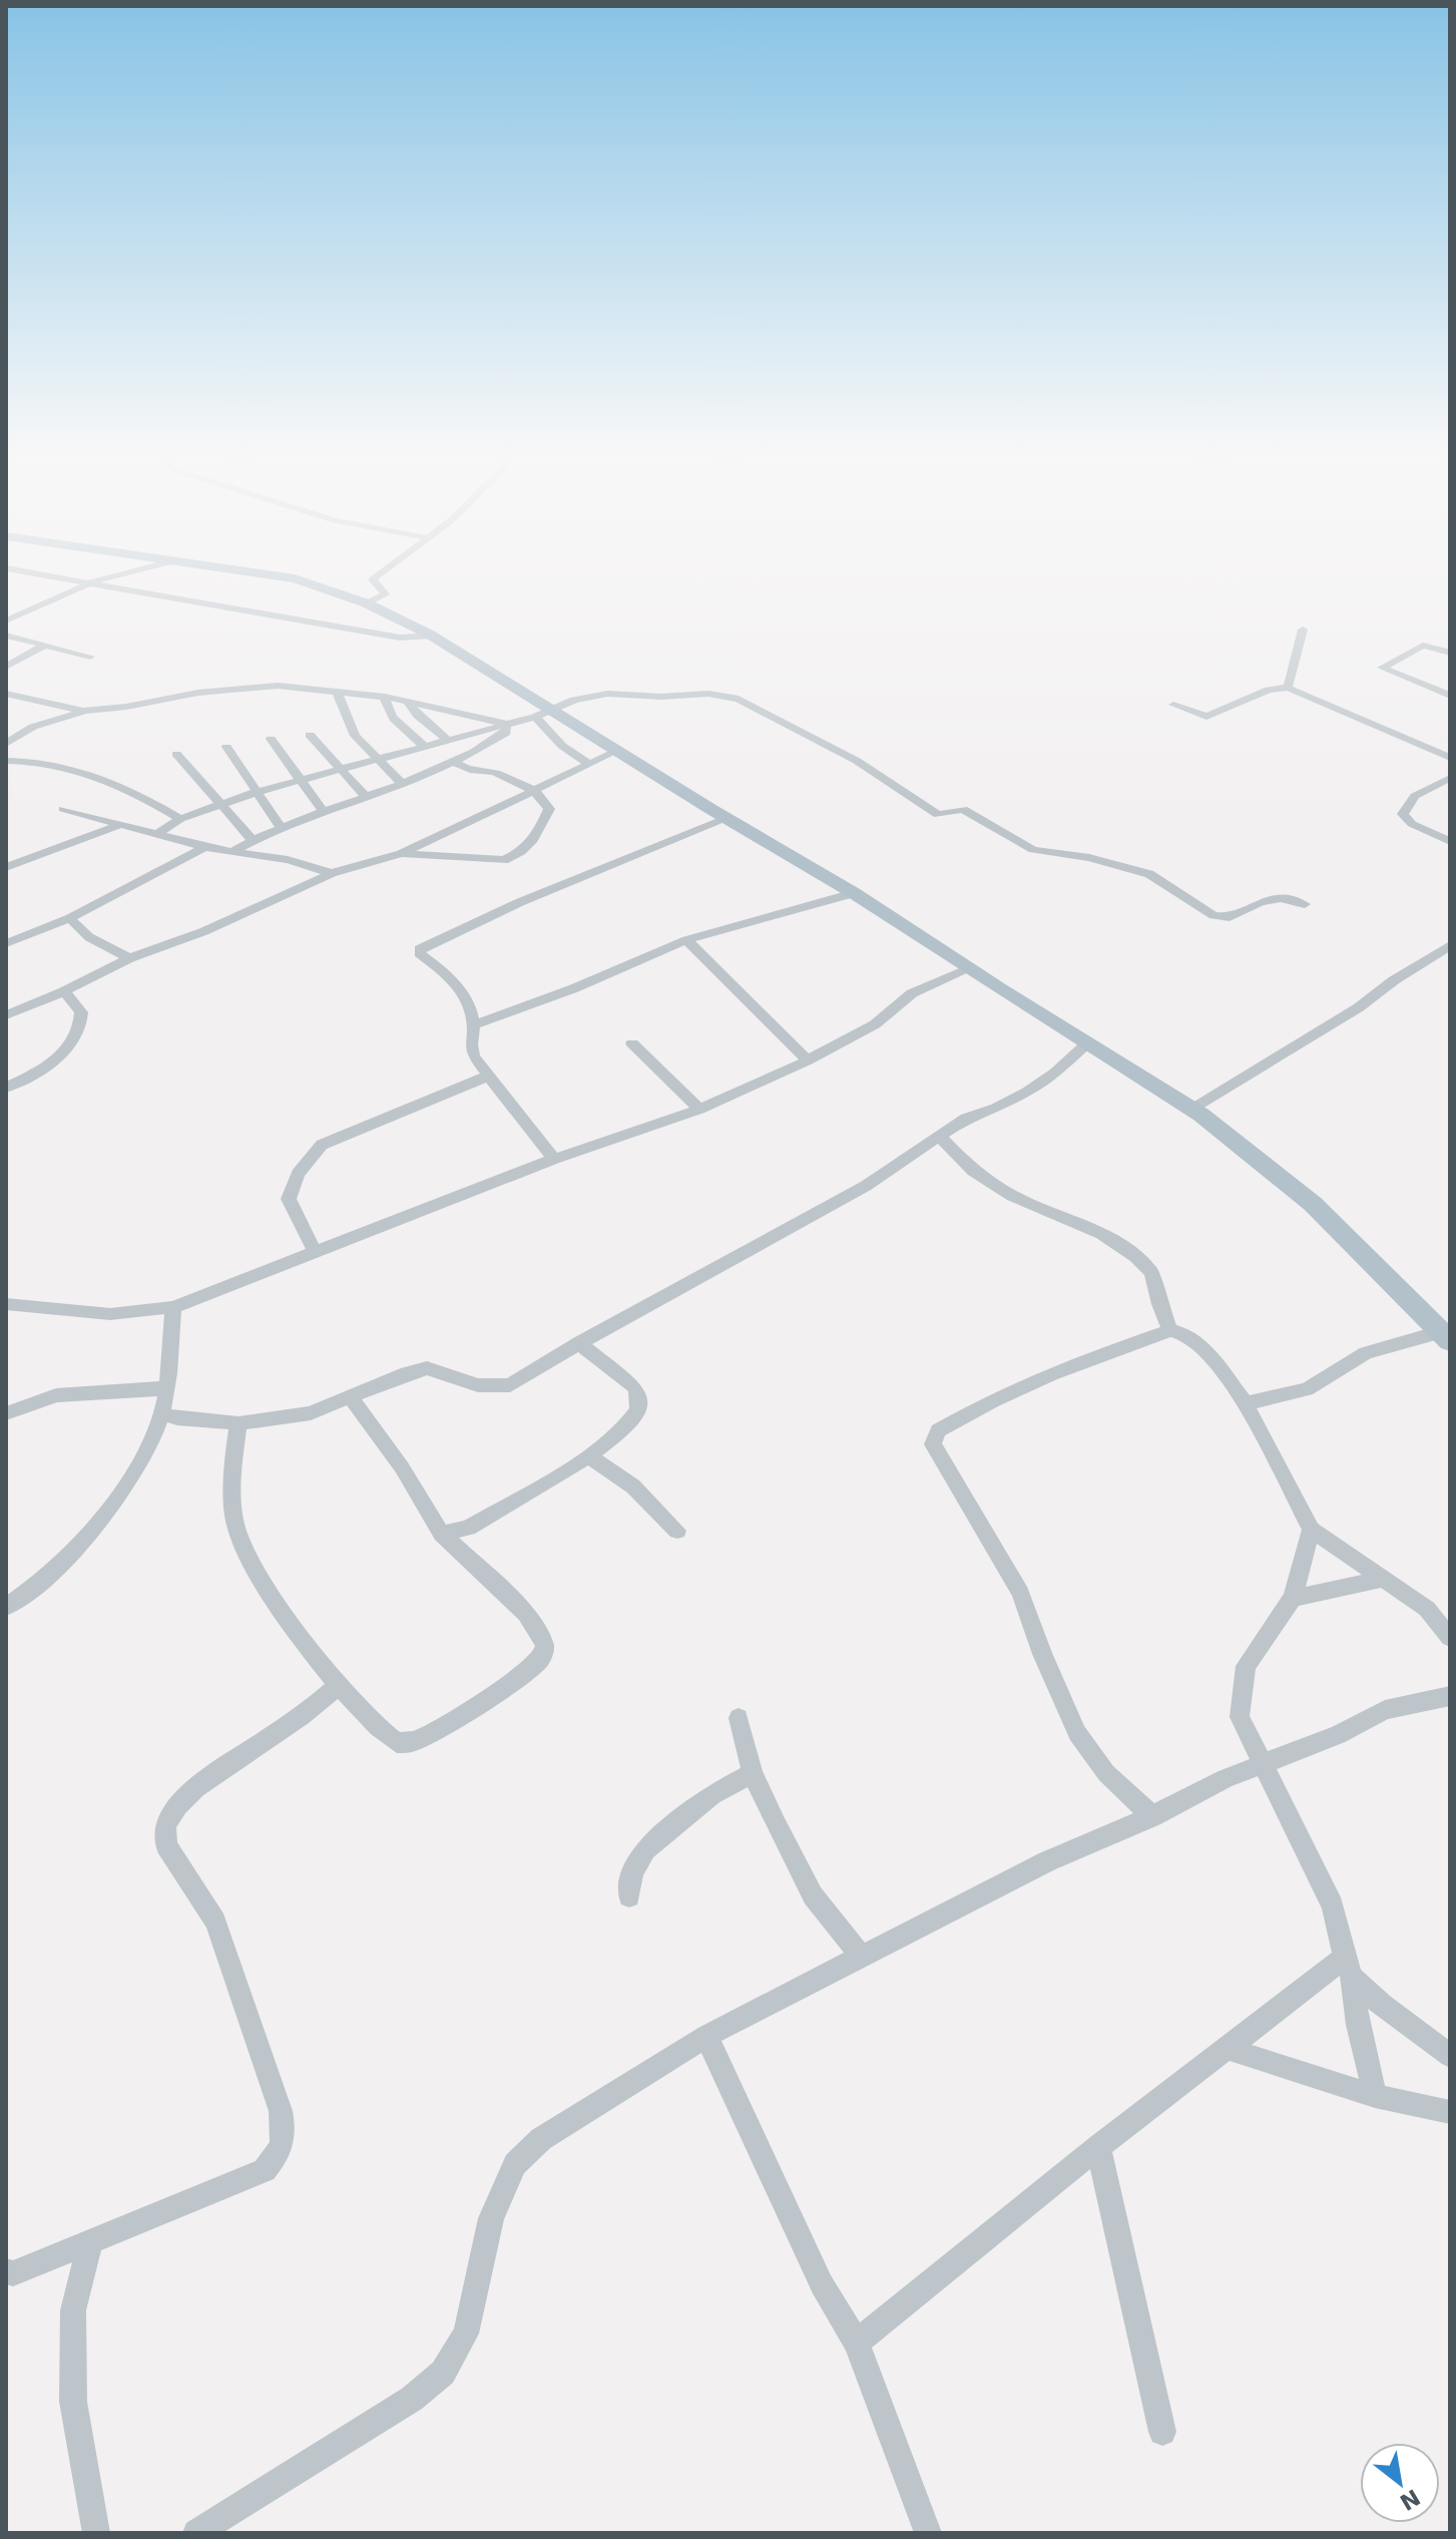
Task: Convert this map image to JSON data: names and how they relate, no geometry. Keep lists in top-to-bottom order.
{
  "north": "bottom right"
}
